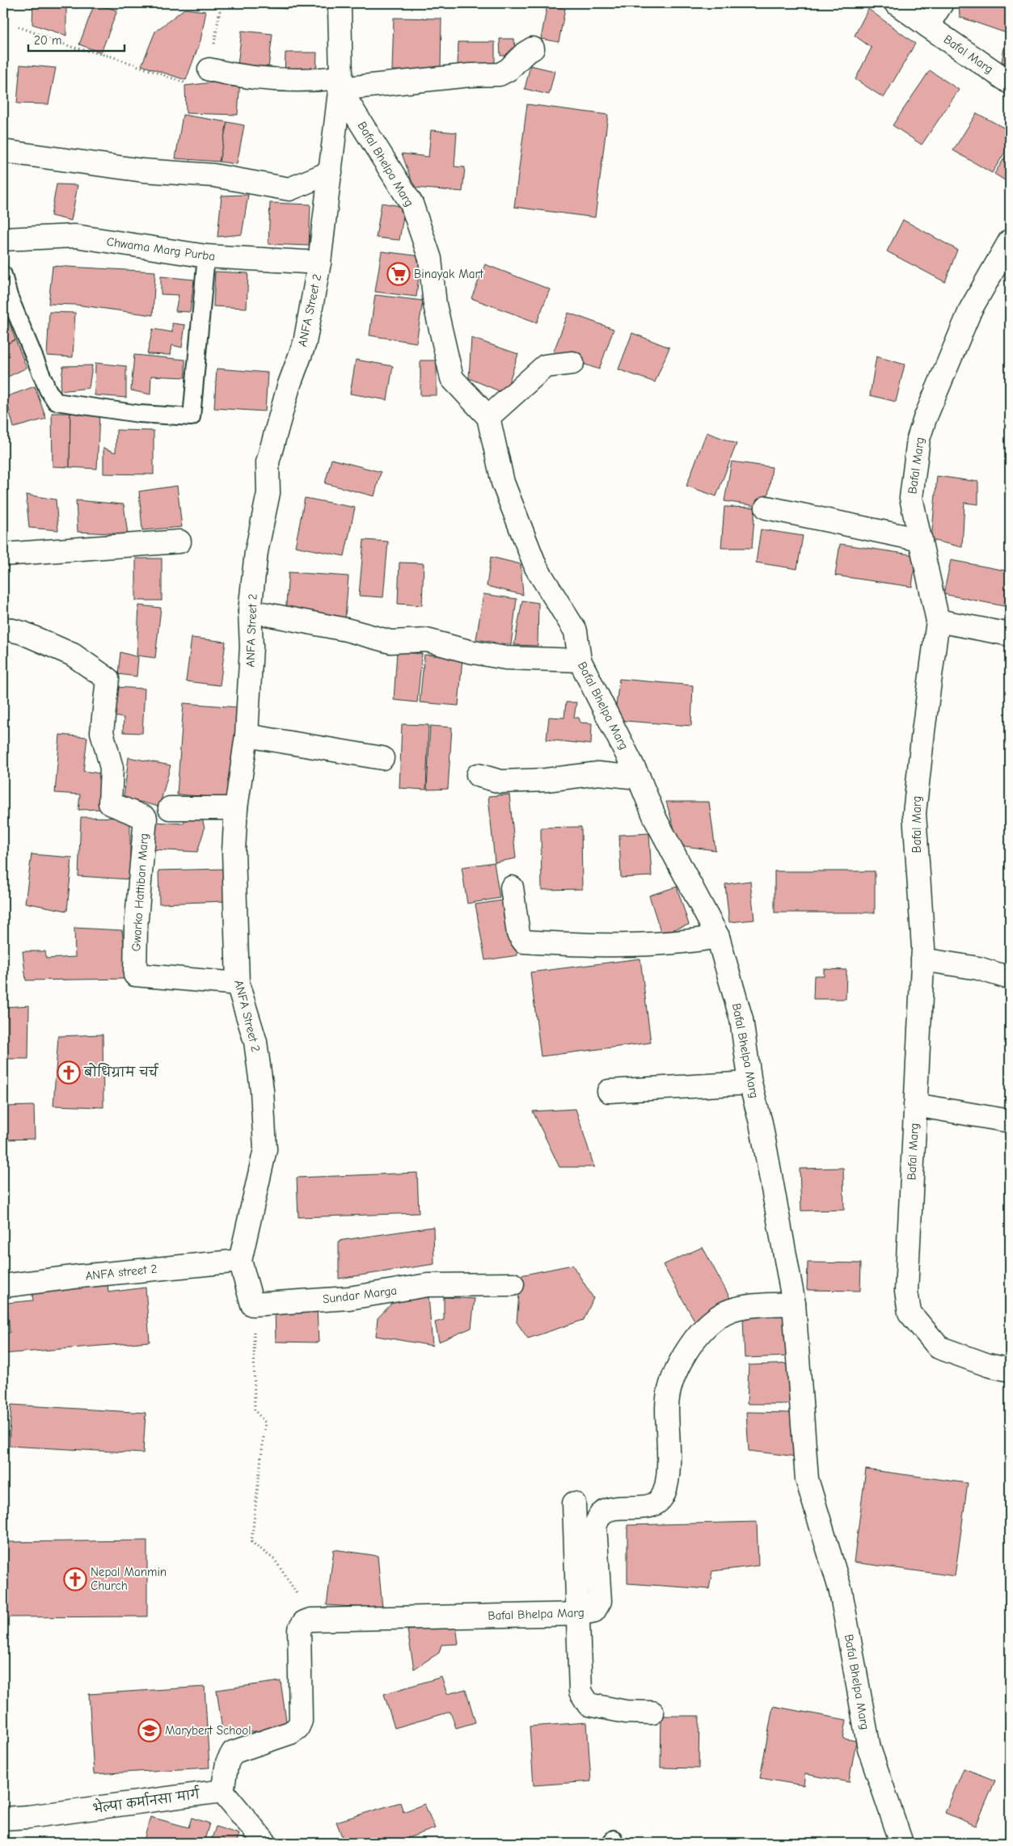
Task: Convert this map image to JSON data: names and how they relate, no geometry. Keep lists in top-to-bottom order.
{
  "streets": {
    "street": [
      "Bafal Marg",
      "Bafal Bhelpa Marg",
      "Chwama Marg Purba",
      "ANFA Street 2",
      "Gwarko Hattiban Marg",
      "ANFA street 2",
      "Sundar Marga",
      "भेल्पा कर्मानसा मार्ग"
    ]
  },
  "crossings": [
    ["Bafal Bhelpa Marg", "ANFA Street 2"],
    ["Chwama Marg Purba", "ANFA Street 2"],
    ["ANFA Street 2", "Gwarko Hattiban Marg"],
    ["ANFA Street 2", "ANFA street 2"]
  ],
  "places": {
    "supermarket": ["Binayak Mart"],
    "church": ["बोधिग्राम चर्च", "Nepal Manmin Church"],
    "school or university": ["Marybert School"]
  },
  "scale_bar": "20 m"
}
